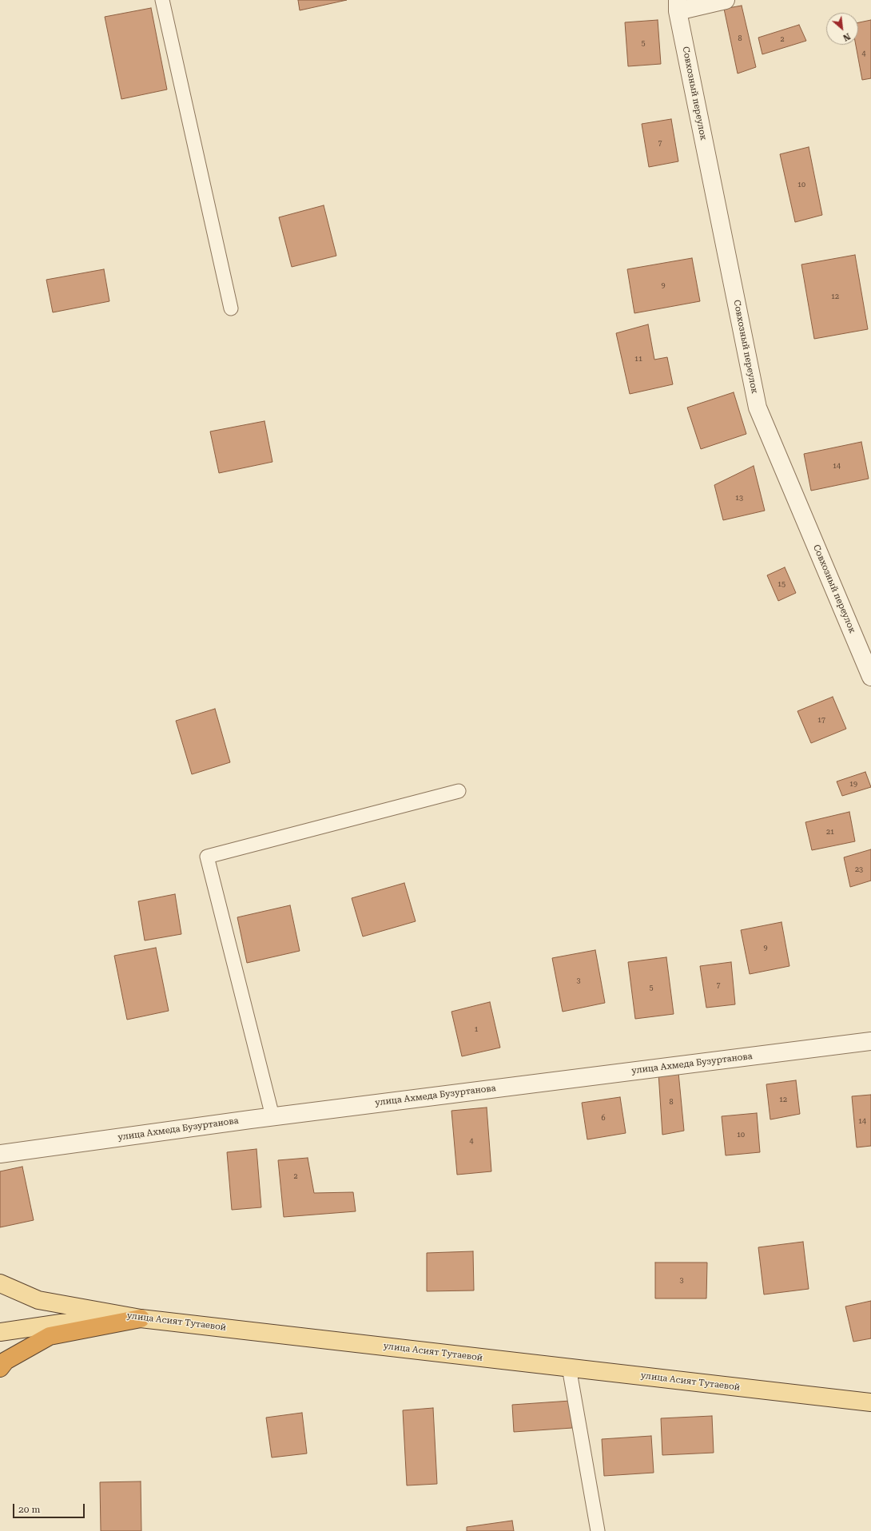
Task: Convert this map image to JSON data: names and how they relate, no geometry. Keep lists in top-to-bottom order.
{
  "streets": {
    "main road": ["улица Асият Тутаевой"],
    "street": ["Совхозный переулок", "улица Ахмеда Бузуртанова"]
  },
  "house_numbers": [
    "8",
    "2",
    "5",
    "4",
    "7",
    "10",
    "9",
    "12",
    "11",
    "14",
    "13",
    "15",
    "17",
    "19",
    "21",
    "23",
    "9",
    "3",
    "7",
    "5",
    "1",
    "12",
    "8",
    "6",
    "14",
    "10",
    "4",
    "2",
    "3"
  ],
  "scale_bar": "20 m",
  "north": "bottom right"
}
